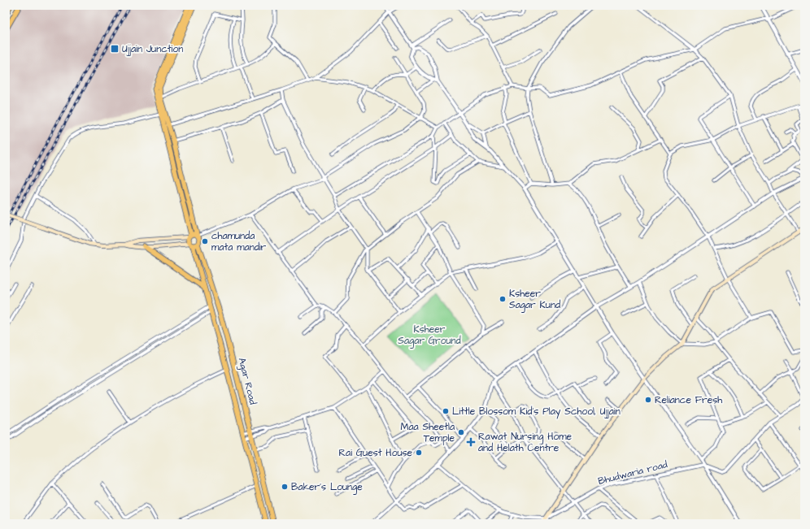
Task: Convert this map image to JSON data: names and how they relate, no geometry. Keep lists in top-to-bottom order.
{
  "streets": {
    "main road": ["Agar Road"],
    "street": ["Bhudwaria road"]
  },
  "parks": ["Ksheer Sagar Ground"],
  "places": {
    "transit": ["Ujjain Junction"],
    "other": [
      "chamunda mata mandir",
      "Ksheer Sagar Kund",
      "Reliance Fresh",
      "Little Blossom Kid's Play School, Ujjain",
      "Maa Sheetla Temple",
      "Rai Guest House",
      "Baker's Lounge"
    ],
    "health": ["Rawat Nursing Home and Helath Centre"]
  }
}
